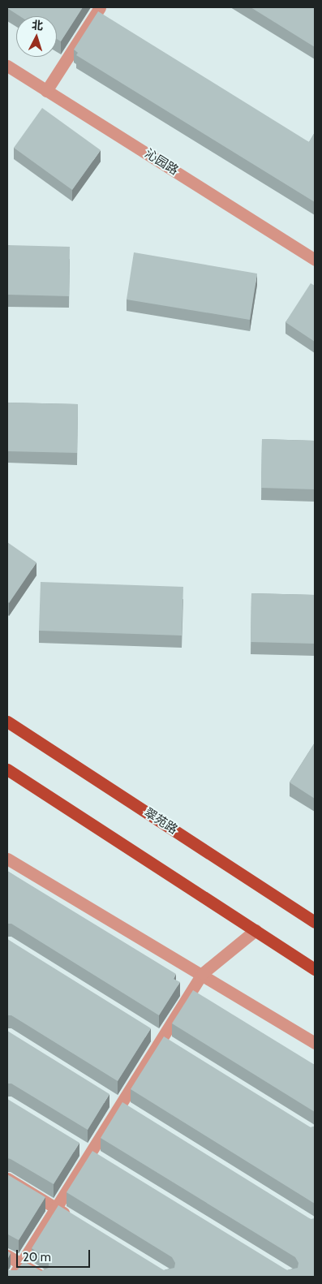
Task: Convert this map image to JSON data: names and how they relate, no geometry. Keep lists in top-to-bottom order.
{
  "streets": {
    "main road": ["翠苑路"],
    "street": ["沁园路"]
  },
  "scale_bar": "20 m",
  "north": "top"
}
